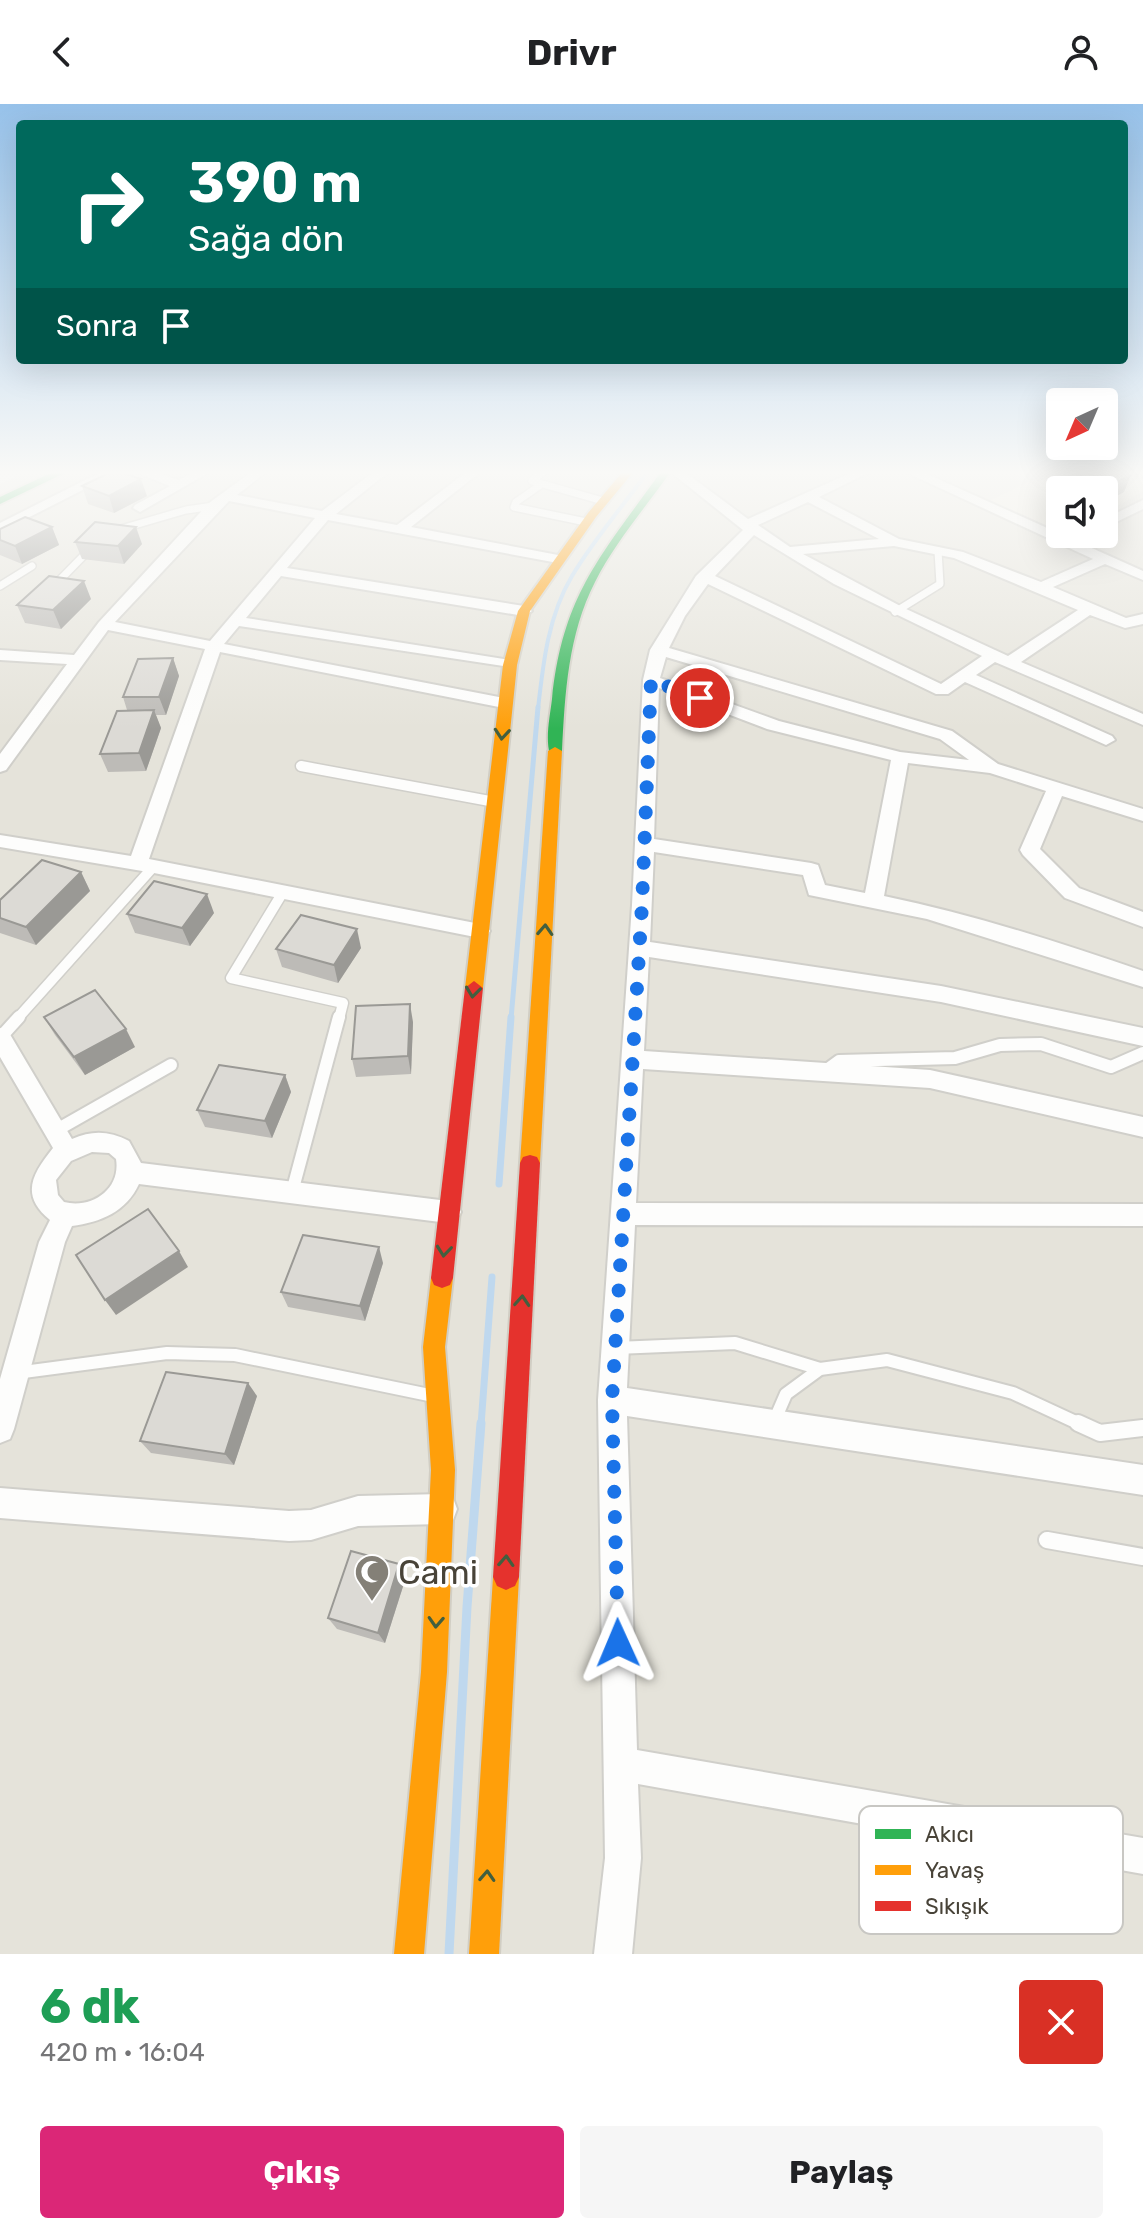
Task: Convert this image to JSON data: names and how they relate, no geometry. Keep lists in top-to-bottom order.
{
  "places": {
    "mosque": ["Cami"]
  },
  "legend": ["Akıcı", "Yavaş", "Sıkışık"],
  "north": "bottom left",
  "page": {
    "header": "Drivr",
    "turn": ["390 m", "Sağa dön"],
    "then": "Sonra",
    "heading": ["6 dk", "420 m · 16:04"],
    "buttons": ["Çıkış", "Paylaş"]
  }
}
